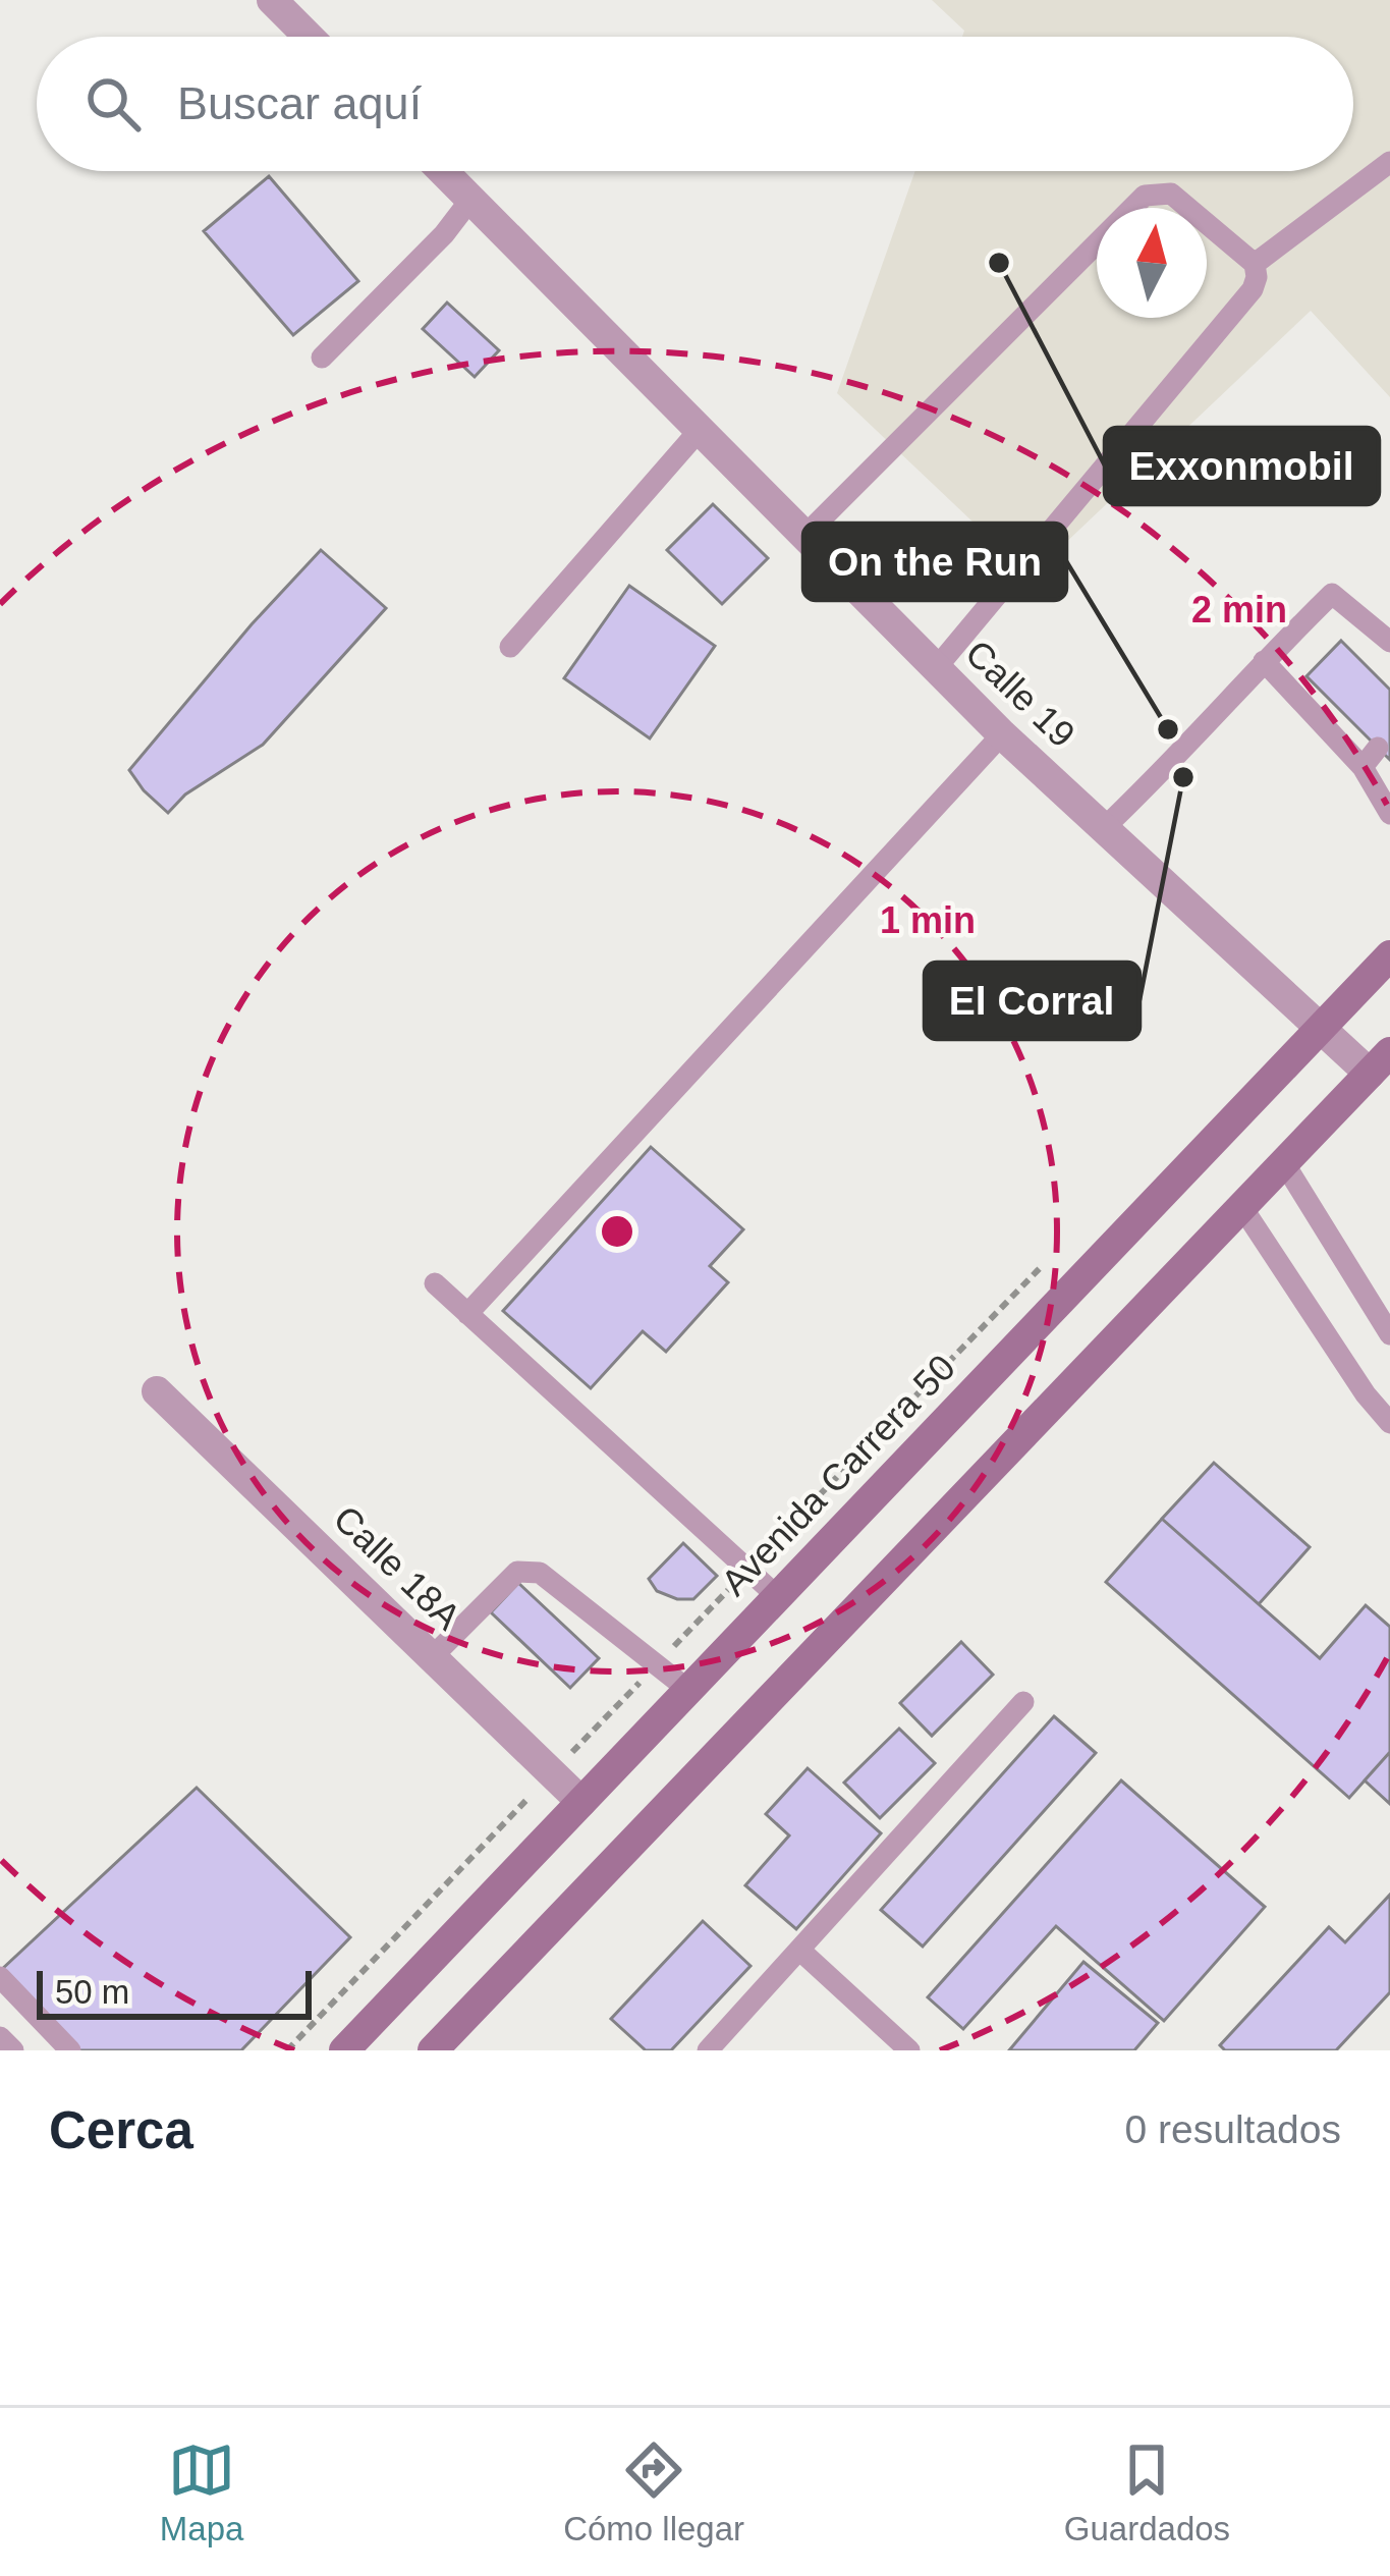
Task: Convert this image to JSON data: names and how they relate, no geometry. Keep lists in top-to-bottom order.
{
  "streets": {
    "main road": ["Avenida Carrera 50"],
    "street": ["Calle 19", "Calle 18A"]
  },
  "crossings": [
    ["Calle 19", "Avenida Carrera 50"],
    ["Avenida Carrera 50", "Calle 18A"]
  ],
  "places": ["Exxonmobil", "On the Run", "El Corral"],
  "scale_bar": "50 m",
  "north": "top",
  "page": {
    "search": "Buscar aquí",
    "scale": "50 m",
    "heading": ["Cerca", "0 resultados"],
    "nav": ["Mapa", "Cómo llegar", "Guardados"]
  },
  "rings": ["2 min", "1 min"]
}
